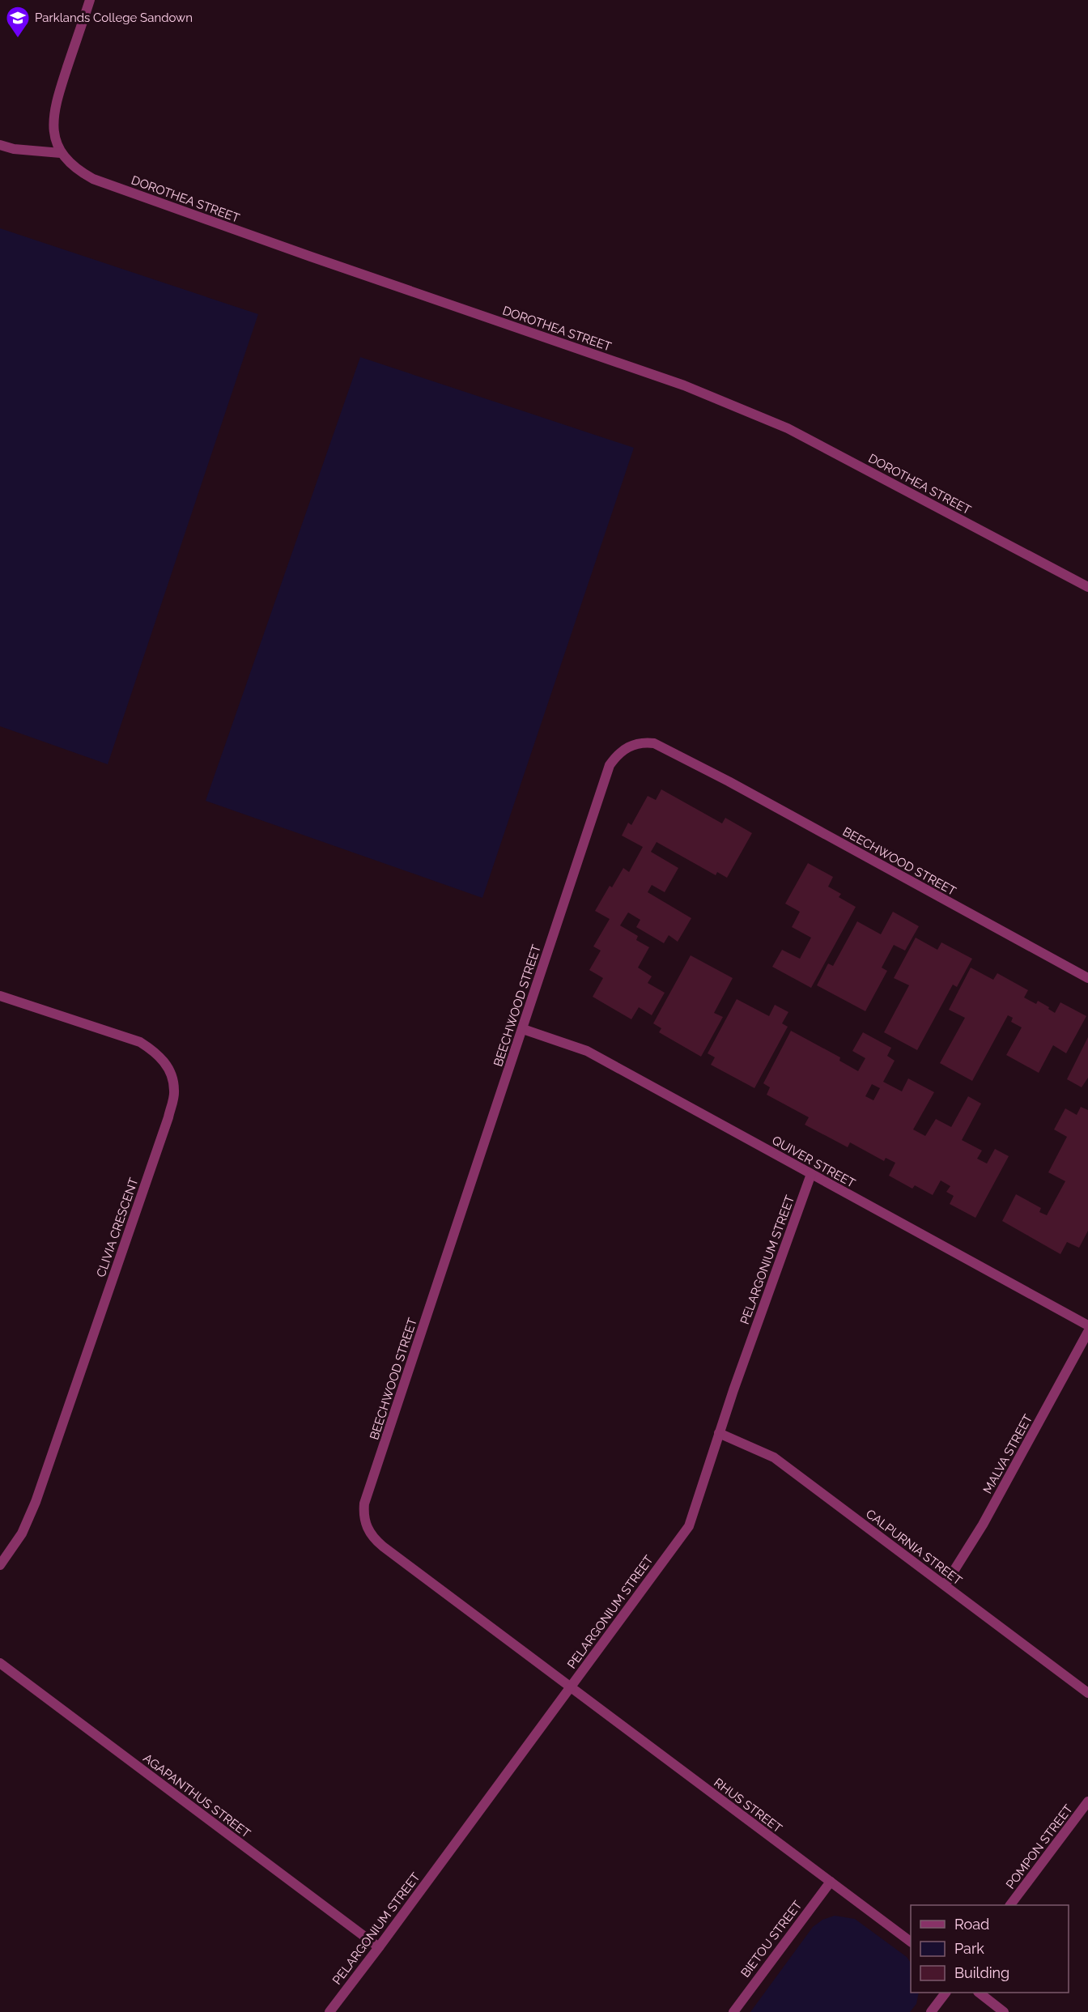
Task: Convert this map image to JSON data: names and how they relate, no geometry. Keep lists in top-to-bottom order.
{
  "streets": {
    "street": [
      "DOROTHEA STREET",
      "BEECHWOOD STREET",
      "QUIVER STREET",
      "CLIVIA CRESCENT",
      "PELARGONIUM STREET",
      "MALVA STREET",
      "CALPURNIA STREET",
      "AGAPANTHUS STREET",
      "RHUS STREET",
      "POMPON STREET",
      "BIETOU STREET"
    ]
  },
  "crossings": [
    ["BEECHWOOD STREET", "QUIVER STREET"],
    ["BEECHWOOD STREET", "PELARGONIUM STREET"],
    ["BEECHWOOD STREET", "RHUS STREET"],
    ["QUIVER STREET", "PELARGONIUM STREET"],
    ["PELARGONIUM STREET", "CALPURNIA STREET"],
    ["PELARGONIUM STREET", "AGAPANTHUS STREET"],
    ["PELARGONIUM STREET", "RHUS STREET"],
    ["MALVA STREET", "CALPURNIA STREET"],
    ["RHUS STREET", "BIETOU STREET"]
  ],
  "places": {
    "school or university": ["Parklands College Sandown"]
  },
  "legend": ["Road", "Park", "Building"]
}
